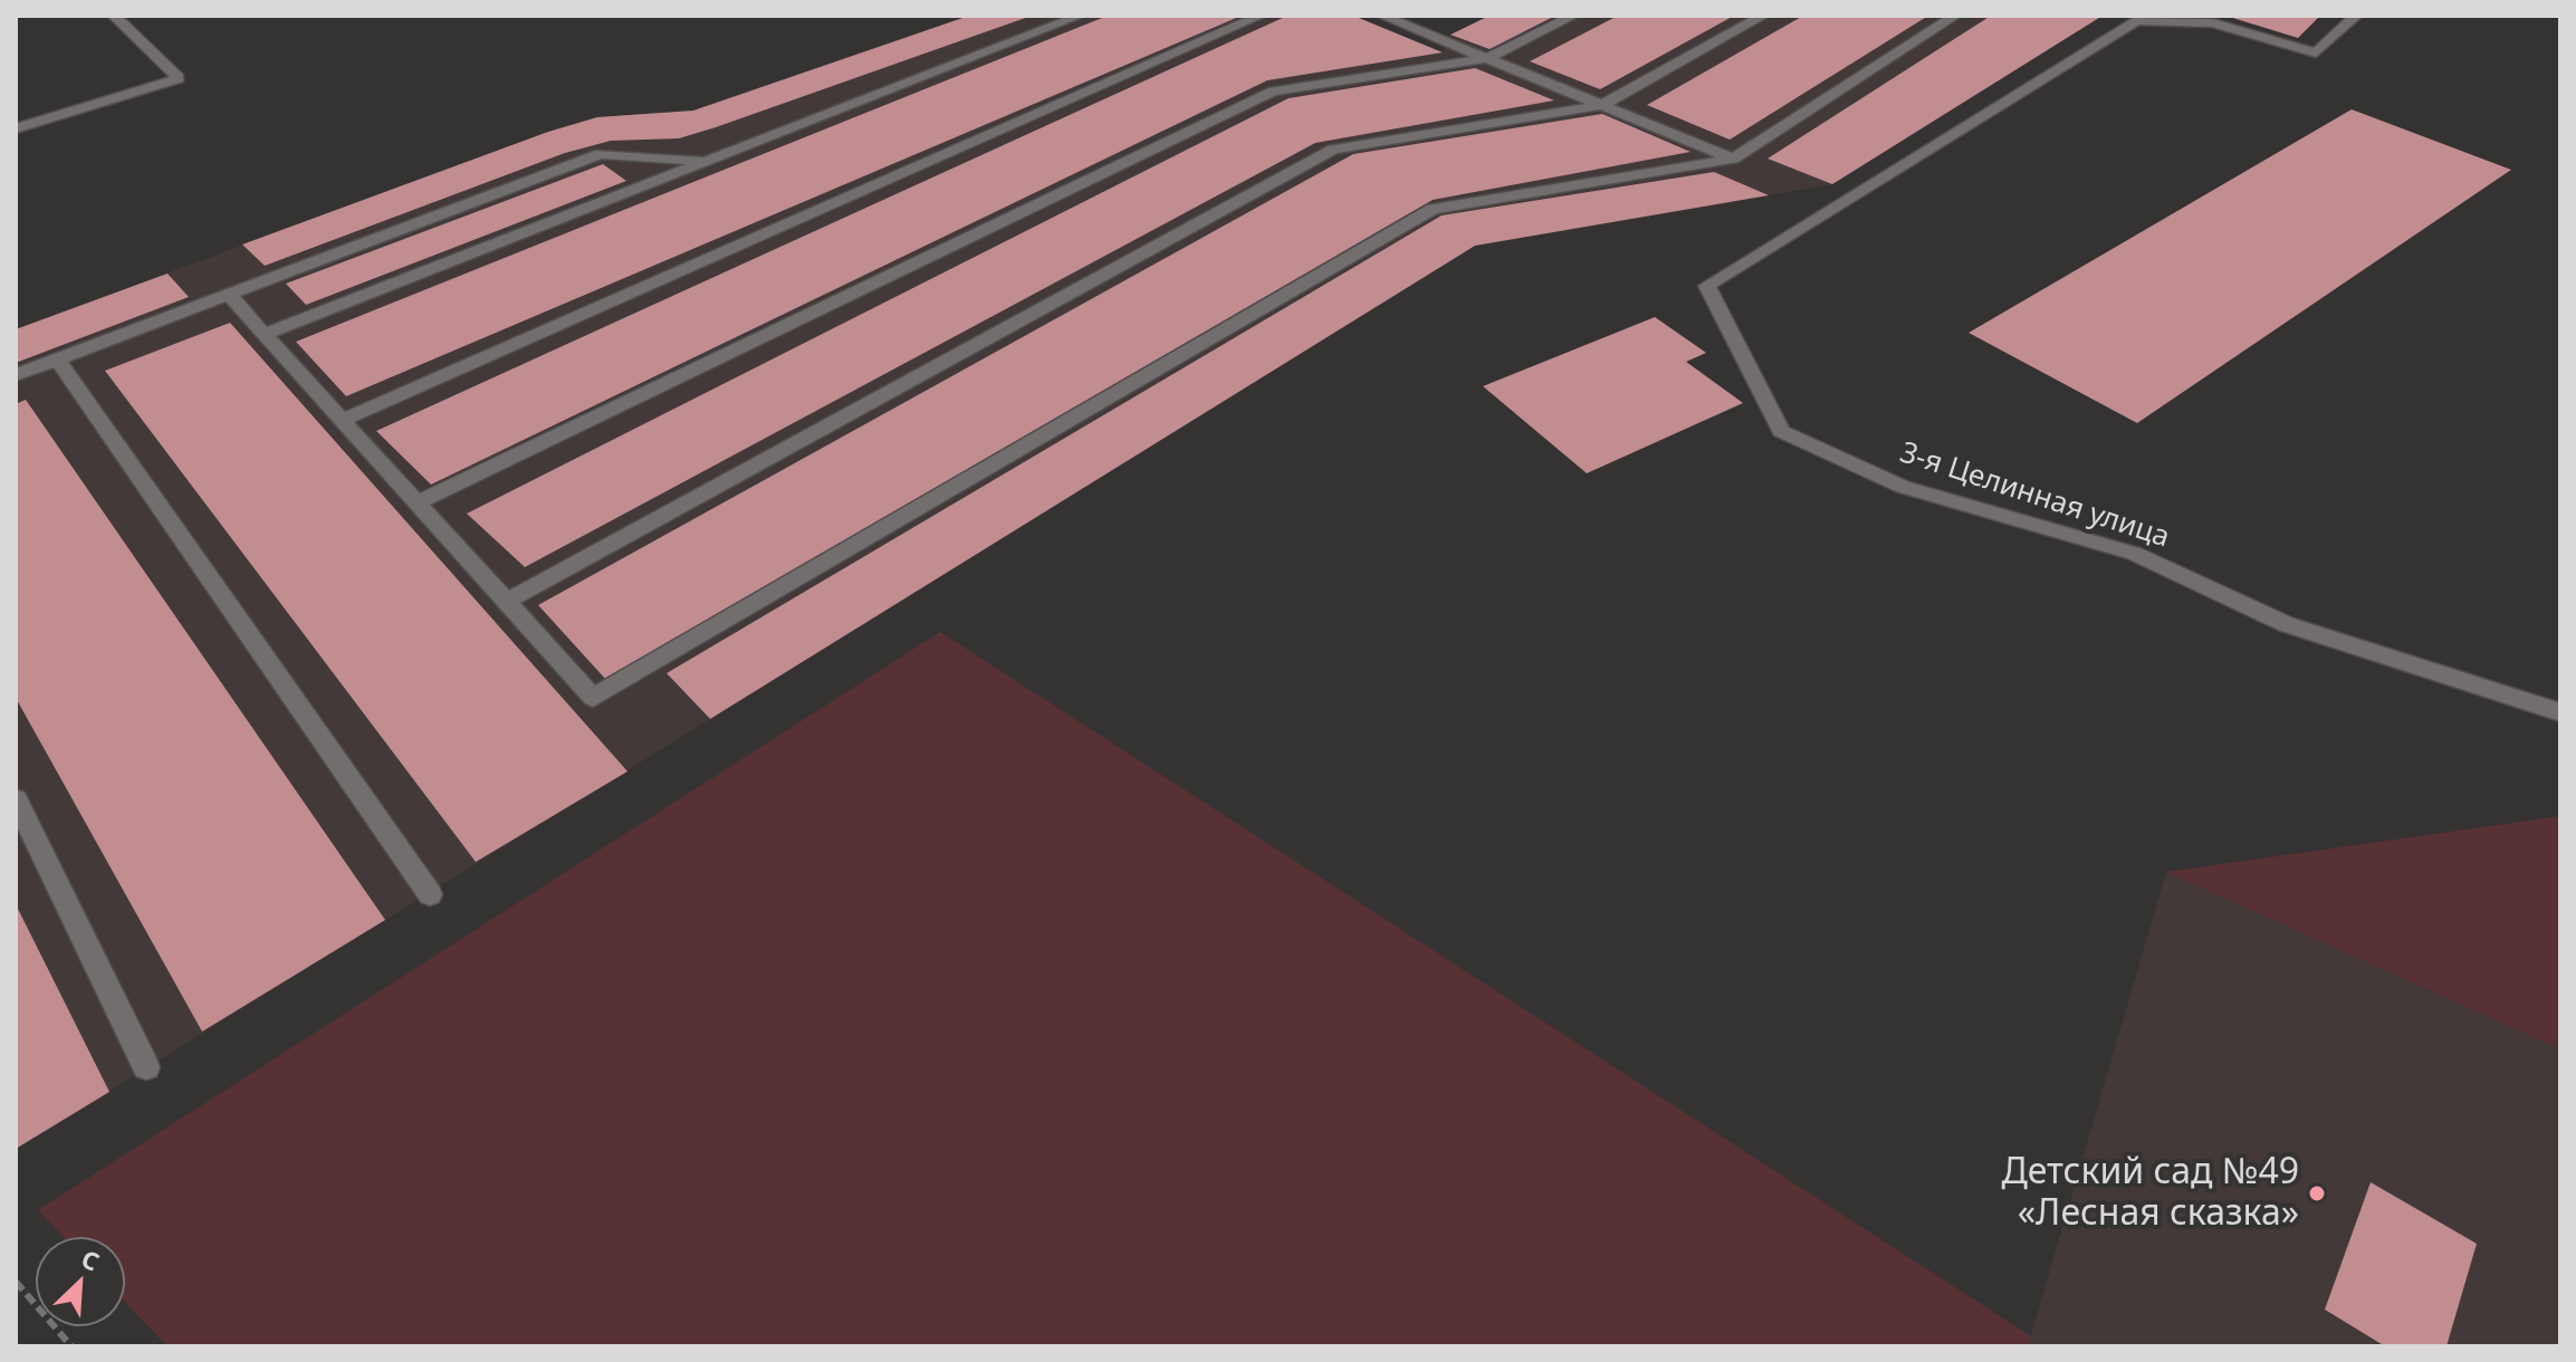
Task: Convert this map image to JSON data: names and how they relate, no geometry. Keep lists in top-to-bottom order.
{
  "streets": {
    "lane": ["3-я Целинная улица"]
  },
  "places": ["Детский сад №49 «Лесная сказка»"],
  "north": "top right"
}
